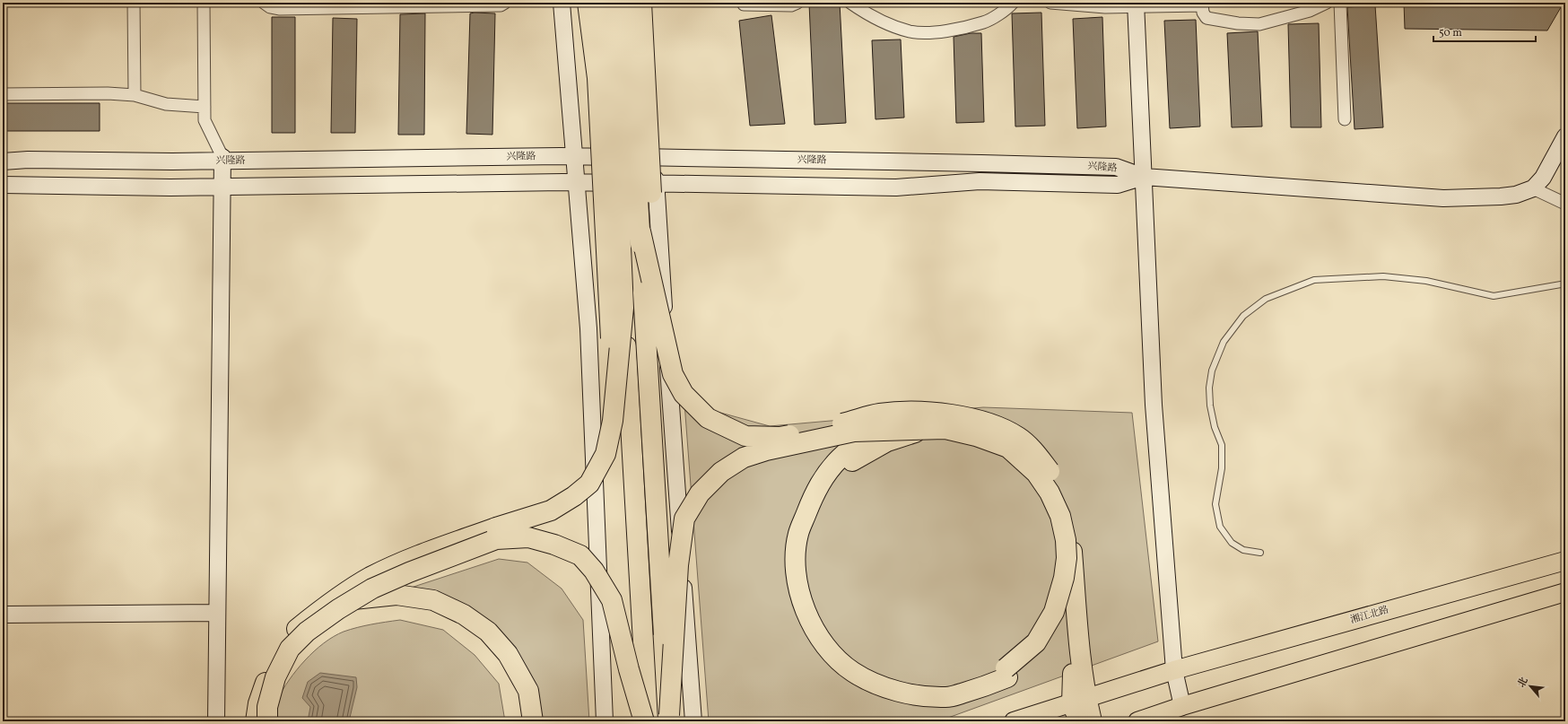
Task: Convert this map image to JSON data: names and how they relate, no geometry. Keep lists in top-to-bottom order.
{
  "streets": {
    "main road": ["兴隆路", "湘江北路"]
  },
  "scale_bar": "50 m",
  "north": "top left"
}
